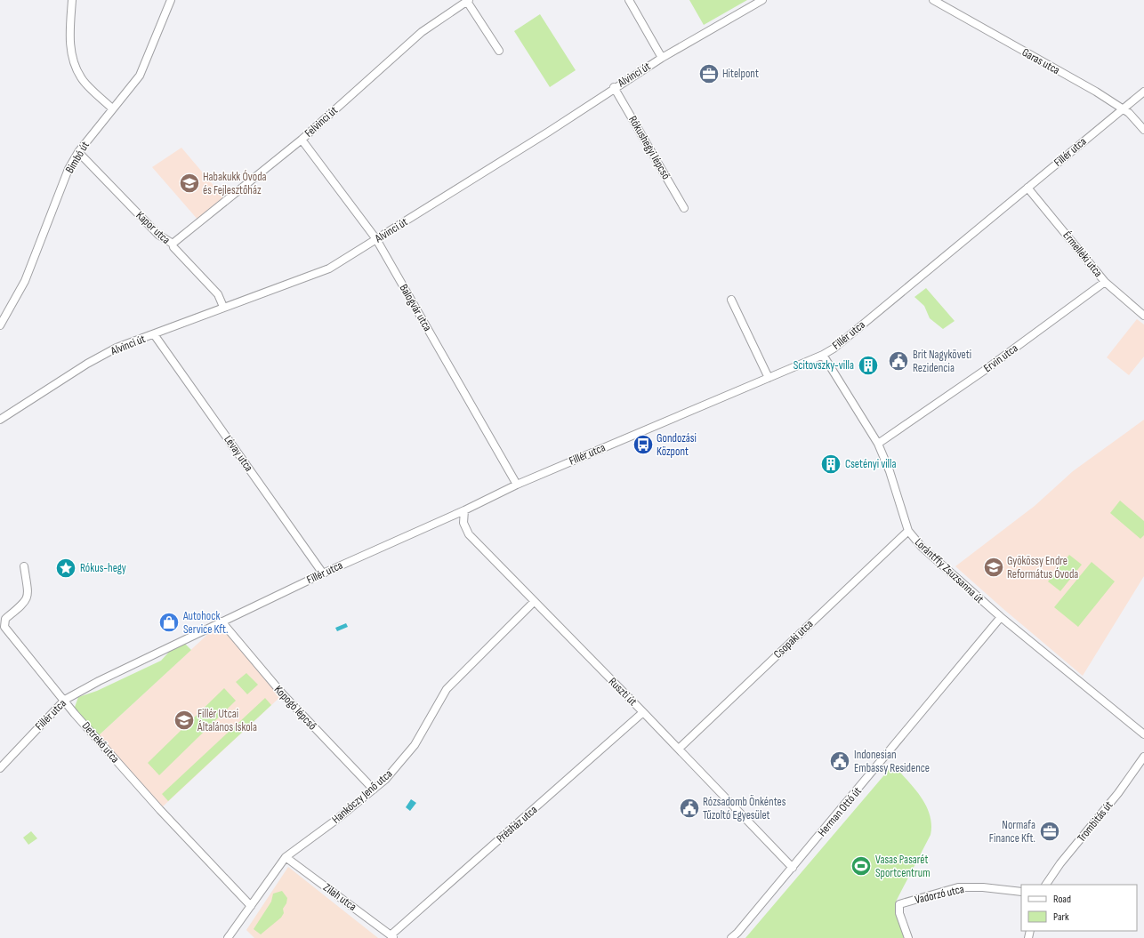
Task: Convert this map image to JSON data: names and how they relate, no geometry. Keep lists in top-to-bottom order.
{
  "streets": {
    "street": [
      "Garas utca",
      "Alvinci út",
      "Felvinci út",
      "Rókushegyi lépcső",
      "Fillér utca",
      "Bimbó út",
      "Kapor utca",
      "Érmelléki utca",
      "Balogvár utca",
      "Ervin utca",
      "Lévay utca",
      "Lorántffy Zsuzsanna út",
      "Csopaki utca",
      "Ruszti út",
      "Kopogó lépcső",
      "Detrekő utca",
      "Hankóczy Jenő utca",
      "Herman Ottó út",
      "Trombitás út",
      "Présház utca",
      "Vadorzó utca",
      "Zilah utca"
    ]
  },
  "crossings": [
    ["Garas utca", "Fillér utca"],
    ["Alvinci út", "Rókushegyi lépcső"],
    ["Alvinci út", "Kapor utca"],
    ["Alvinci út", "Balogvár utca"],
    ["Alvinci út", "Lévay utca"],
    ["Felvinci út", "Kapor utca"],
    ["Felvinci út", "Balogvár utca"],
    ["Fillér utca", "Érmelléki utca"],
    ["Fillér utca", "Balogvár utca"],
    ["Fillér utca", "Lévay utca"],
    ["Fillér utca", "Lorántffy Zsuzsanna út"],
    ["Fillér utca", "Ruszti út"],
    ["Fillér utca", "Kopogó lépcső"],
    ["Fillér utca", "Detrekő utca"],
    ["Bimbó út", "Kapor utca"],
    ["Érmelléki utca", "Ervin utca"],
    ["Ervin utca", "Lorántffy Zsuzsanna út"],
    ["Lorántffy Zsuzsanna út", "Csopaki utca"],
    ["Lorántffy Zsuzsanna út", "Herman Ottó út"],
    ["Csopaki utca", "Ruszti út"],
    ["Ruszti út", "Hankóczy Jenő utca"],
    ["Ruszti út", "Herman Ottó út"],
    ["Ruszti út", "Présház utca"],
    ["Kopogó lépcső", "Hankóczy Jenő utca"],
    ["Detrekő utca", "Hankóczy Jenő utca"],
    ["Hankóczy Jenő utca", "Zilah utca"],
    ["Présház utca", "Zilah utca"]
  ],
  "places": {
    "office": ["Hitelpont", "Normafa Finance Kft."],
    "school or university": ["Habakukk Óvoda és Fejlesztőház", "Gyökössy Endre Református Óvoda", "Fillér Utcai Általános Iskola"],
    "public building": ["Brit Nagyköveti Rezidencia", "Indonesian Embassy Residence", "Rózsadomb Önkéntes Tűzoltó Egyesület"],
    "building": ["Scitovszky-villa", "Csetényi villa"],
    "bus stop": ["Gondozási Központ"],
    "place": ["Rókus-hegy"],
    "shop": ["Autohock Service Kft."],
    "sports": ["Vasas Pasarét Sportcentrum"]
  },
  "legend": ["Road", "Park"]
}
